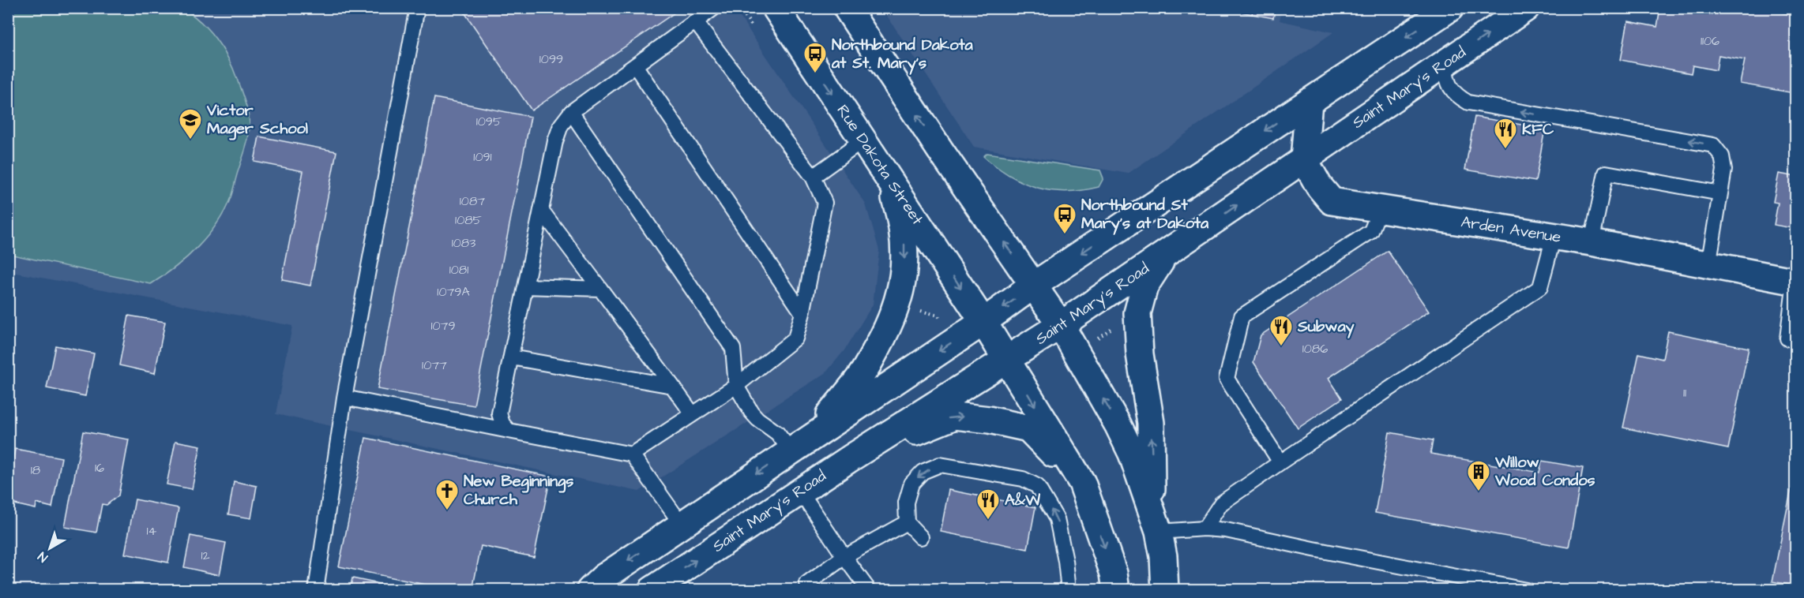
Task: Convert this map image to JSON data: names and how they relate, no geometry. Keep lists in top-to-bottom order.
{
  "streets": {
    "main road": ["Saint Mary's Road", "Rue Dakota Street", "Arden Avenue"]
  },
  "crossings": [
    ["Saint Mary's Road", "Rue Dakota Street"],
    ["Saint Mary's Road", "Arden Avenue"]
  ],
  "places": {
    "bus stop": ["Northbound Dakota at St. Mary's", "Northbound St Mary's at Dakota"],
    "school or university": ["Victor Mager School"],
    "restaurant": ["KFC", "Subway", "A&W"],
    "building": ["Willow Wood Condos"],
    "church": ["New Beginnings Church"]
  },
  "house_numbers": [
    "1106",
    "1099",
    "1095",
    "1091",
    "1087",
    "1085",
    "1083",
    "1081",
    "1079A",
    "1079",
    "1086",
    "1077",
    "11",
    "16",
    "18",
    "14",
    "12"
  ],
  "north": "bottom left"
}
